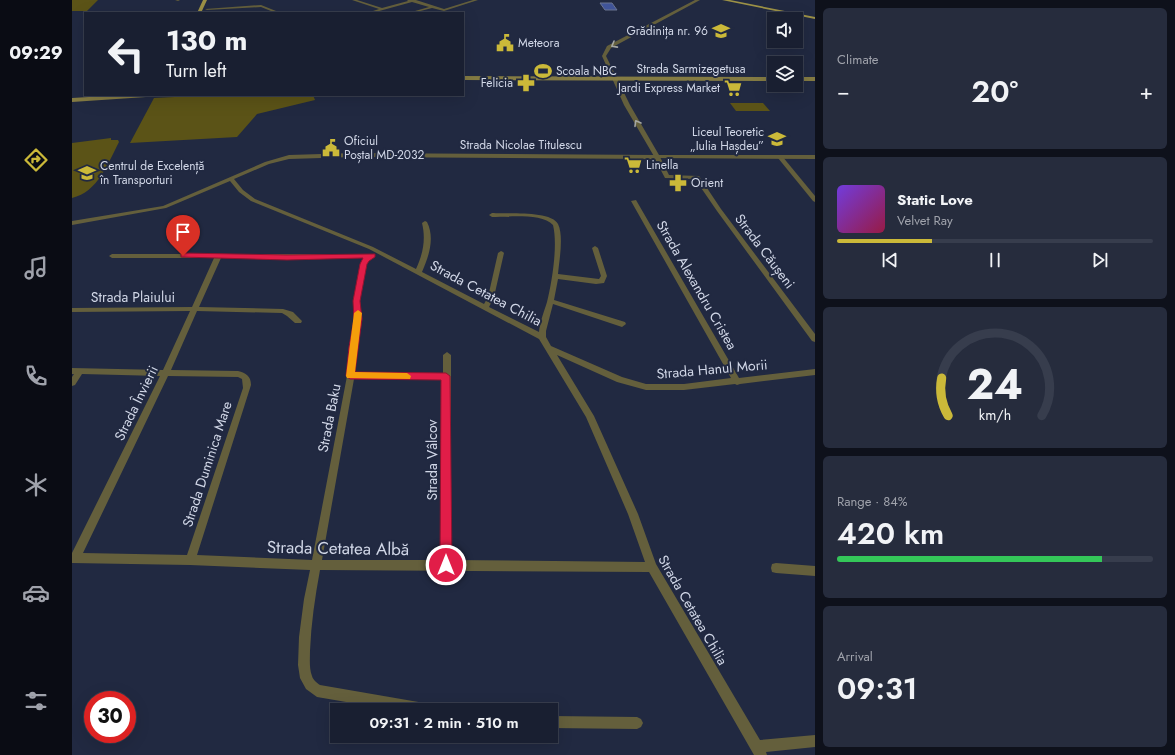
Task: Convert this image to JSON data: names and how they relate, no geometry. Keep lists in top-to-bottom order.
{
  "streets": {
    "main road": ["Strada Sarmizegetusa"],
    "street": [
      "Strada Nicolae Titulescu",
      "Strada Căușeni",
      "Strada Alexandru Cristea",
      "Strada Cetatea Chilia",
      "Strada Plaiului",
      "Strada Hanul Morii",
      "Strada Învierii",
      "Strada Baku",
      "Strada Vâlcov",
      "Strada Duminica Mare",
      "Strada Cetatea Albă"
    ]
  },
  "crossings": [
    ["Strada Nicolae Titulescu", "Strada Căușeni"],
    ["Strada Nicolae Titulescu", "Strada Cetatea Chilia"],
    ["Strada Alexandru Cristea", "Strada Hanul Morii"],
    ["Strada Cetatea Chilia", "Strada Hanul Morii"],
    ["Strada Cetatea Chilia", "Strada Cetatea Albă"],
    ["Strada Plaiului", "Strada Învierii"],
    ["Strada Învierii", "Strada Duminica Mare"],
    ["Strada Învierii", "Strada Cetatea Albă"],
    ["Strada Baku", "Strada Cetatea Albă"],
    ["Strada Vâlcov", "Strada Cetatea Albă"],
    ["Strada Duminica Mare", "Strada Cetatea Albă"]
  ],
  "places": {
    "school or university": ["Grădinița nr. 96", "Liceul Teoretic „Iulia Hașdeu”", "Centrul de Excelență în Transporturi"],
    "public building": ["Meteora", "Oficiul Poștal MD-2032"],
    "sports": ["Scoala NBC"],
    "pharmacy": ["Felicia", "Orient"],
    "supermarket": ["Jardi Express Market", "Linella"]
  },
  "page": {
    "tabs": "09:29",
    "tile": [
      "Climate",
      ["Range · 84%", "420 km"],
      ["Arrival", "09:31"]
    ],
    "turn": ["130 m", "Turn left"],
    "heat": ["−", "20°", "+"],
    "song": ["Static Love", "Velvet Ray"],
    "limit": "30",
    "trip": "09:31 · 2 min · 510 m",
    "gauge": ["24", "km/h"]
  }
}
